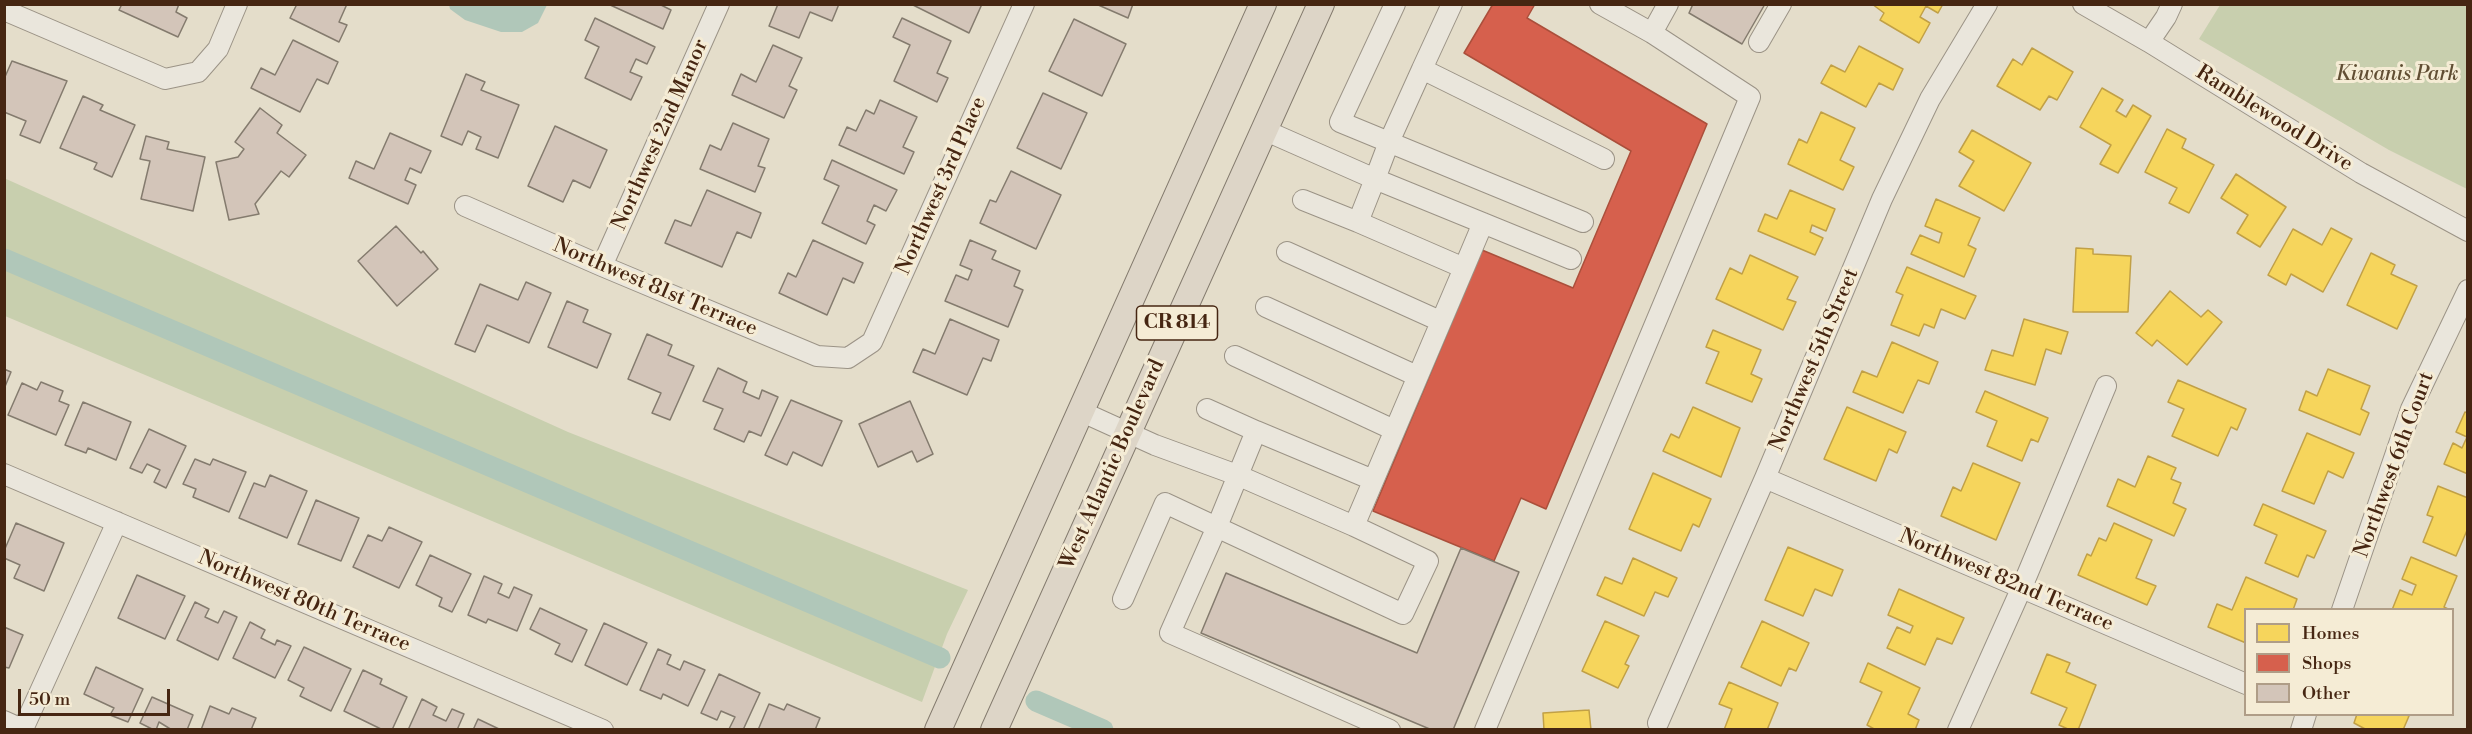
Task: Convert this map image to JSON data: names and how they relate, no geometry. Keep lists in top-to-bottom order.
{
  "streets": {
    "main road": ["CR 814", "West Atlantic Boulevard"],
    "street": [
      "Ramblewood Drive",
      "Northwest 2nd Manor",
      "Northwest 3rd Place",
      "Northwest 81st Terrace",
      "Northwest 5th Street",
      "Northwest 6th Court",
      "Northwest 82nd Terrace",
      "Northwest 80th Terrace"
    ]
  },
  "crossings": [
    ["Northwest 2nd Manor", "Northwest 81st Terrace"],
    ["Northwest 3rd Place", "Northwest 81st Terrace"],
    ["Northwest 5th Street", "Northwest 82nd Terrace"]
  ],
  "parks": ["Kiwanis Park"],
  "legend": ["Homes", "Shops", "Other"],
  "scale_bar": "50 m"
}
